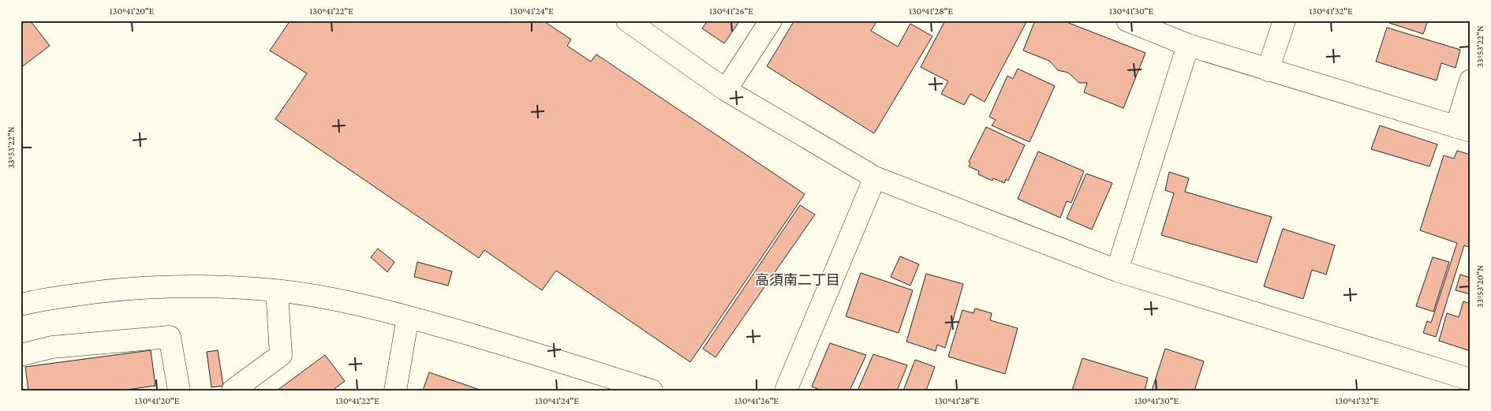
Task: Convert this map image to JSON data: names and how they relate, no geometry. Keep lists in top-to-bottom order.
{
  "districts": ["高須南二丁目"],
  "coordinates": [
    "130°41'20\"E",
    "130°41'22\"E",
    "130°41'24\"E",
    "130°41'26\"E",
    "130°41'28\"E",
    "130°41'30\"E",
    "130°41'32\"E",
    "33°53'22\"N",
    "33°53'20\"N"
  ]
}
